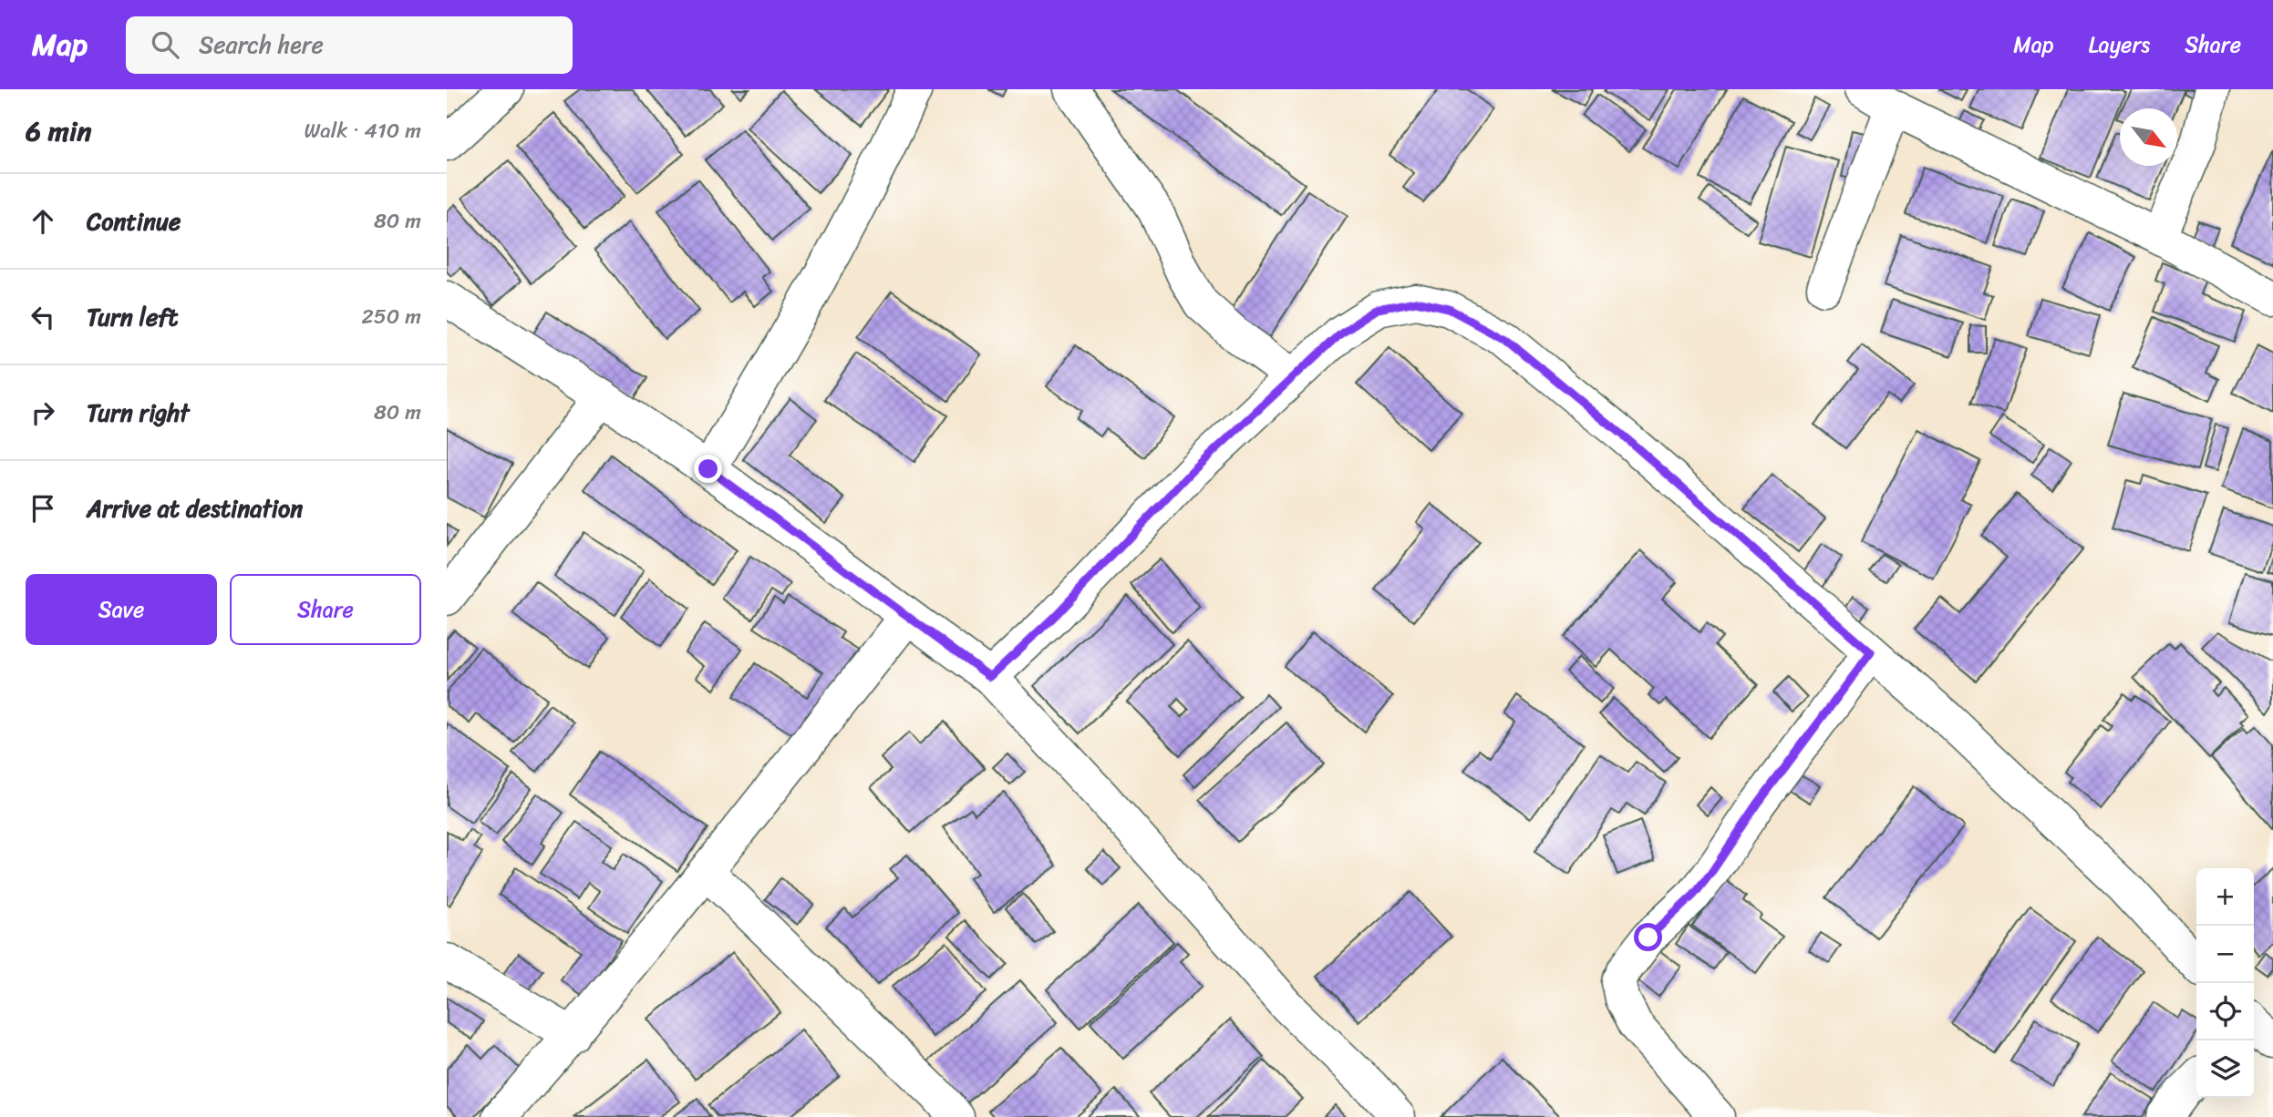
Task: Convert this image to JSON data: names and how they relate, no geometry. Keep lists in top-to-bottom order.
{
  "north": "bottom right",
  "page": {
    "header": "Map",
    "search": "Search here",
    "nav": ["Map", "Layers", "Share"],
    "heading": ["6 min", "Walk · 410 m"],
    "list": [
      ["Continue", "80 m"],
      ["Turn left", "250 m"],
      ["Turn right", "80 m"],
      "Arrive at destination"
    ],
    "buttons": ["Save", "Share"],
    "map_buttons": ["+", "−"]
  }
}
